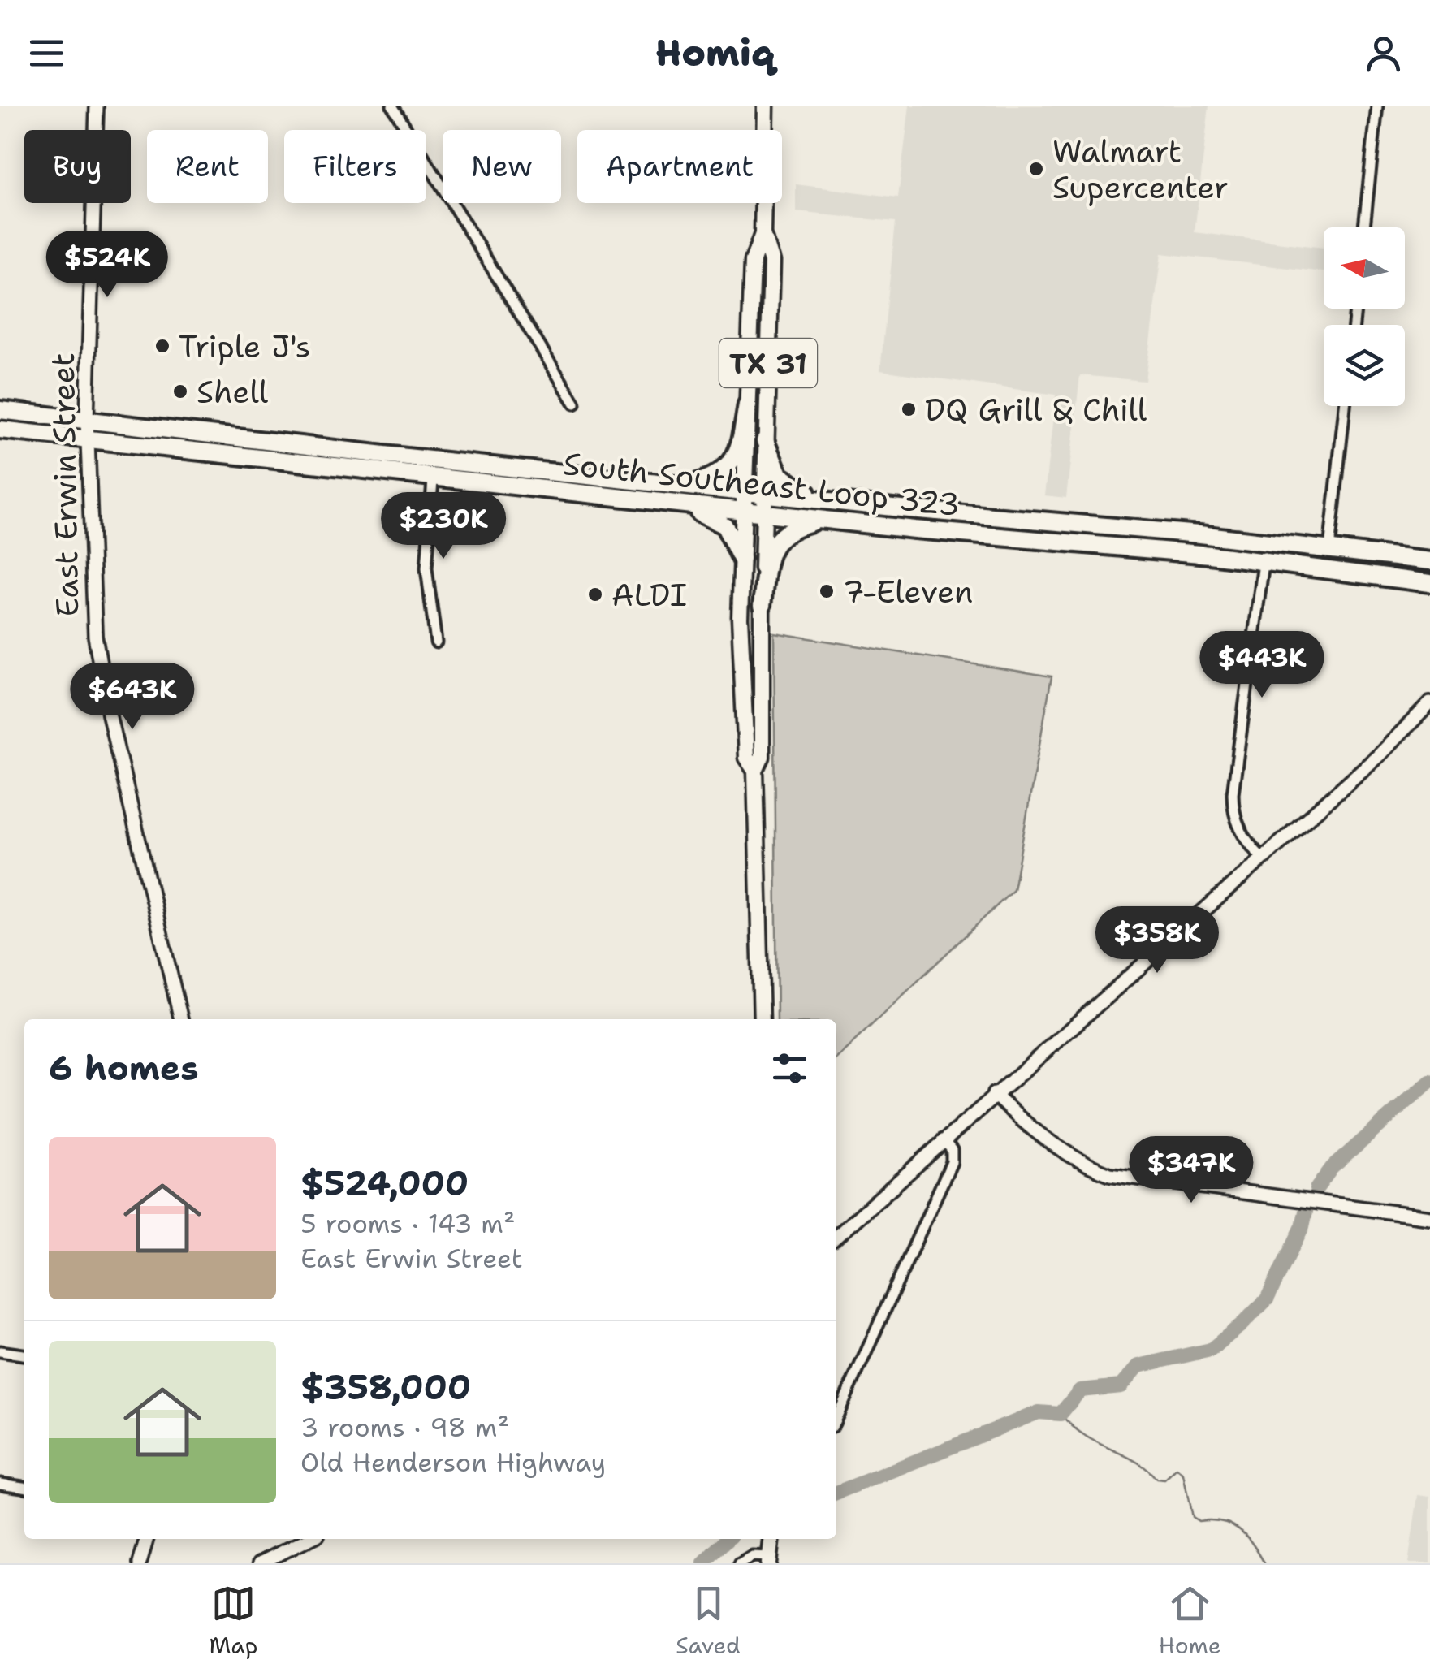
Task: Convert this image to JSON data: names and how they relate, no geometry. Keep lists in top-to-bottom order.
{
  "streets": {
    "highway": ["South Southeast Loop 323"],
    "main road": ["TX 31", "East Erwin Street"]
  },
  "crossings": [
    ["TX 31", "South Southeast Loop 323"],
    ["South Southeast Loop 323", "East Erwin Street"]
  ],
  "places": [
    "Walmart Supercenter",
    "Triple J's",
    "Shell",
    "DQ Grill & Chill",
    "7-Eleven",
    "ALDI"
  ],
  "north": "left",
  "page": {
    "header": "Homiq",
    "chip": [
      "Buy",
      "Rent",
      "Filters",
      "New",
      "Apartment"
    ],
    "price": [
      "$524K",
      "$230K",
      "$443K",
      "$643K",
      "$358K",
      "$347K"
    ],
    "heading": "6 homes",
    "list": [
      {
        "name": "$524,000",
        "note": "5 rooms · 143 m² · East Erwin Street"
      },
      {
        "name": "$358,000",
        "note": "3 rooms · 98 m² · Old Henderson Highway"
      }
    ],
    "tabs": ["Map", "Saved", "Home"]
  }
}
